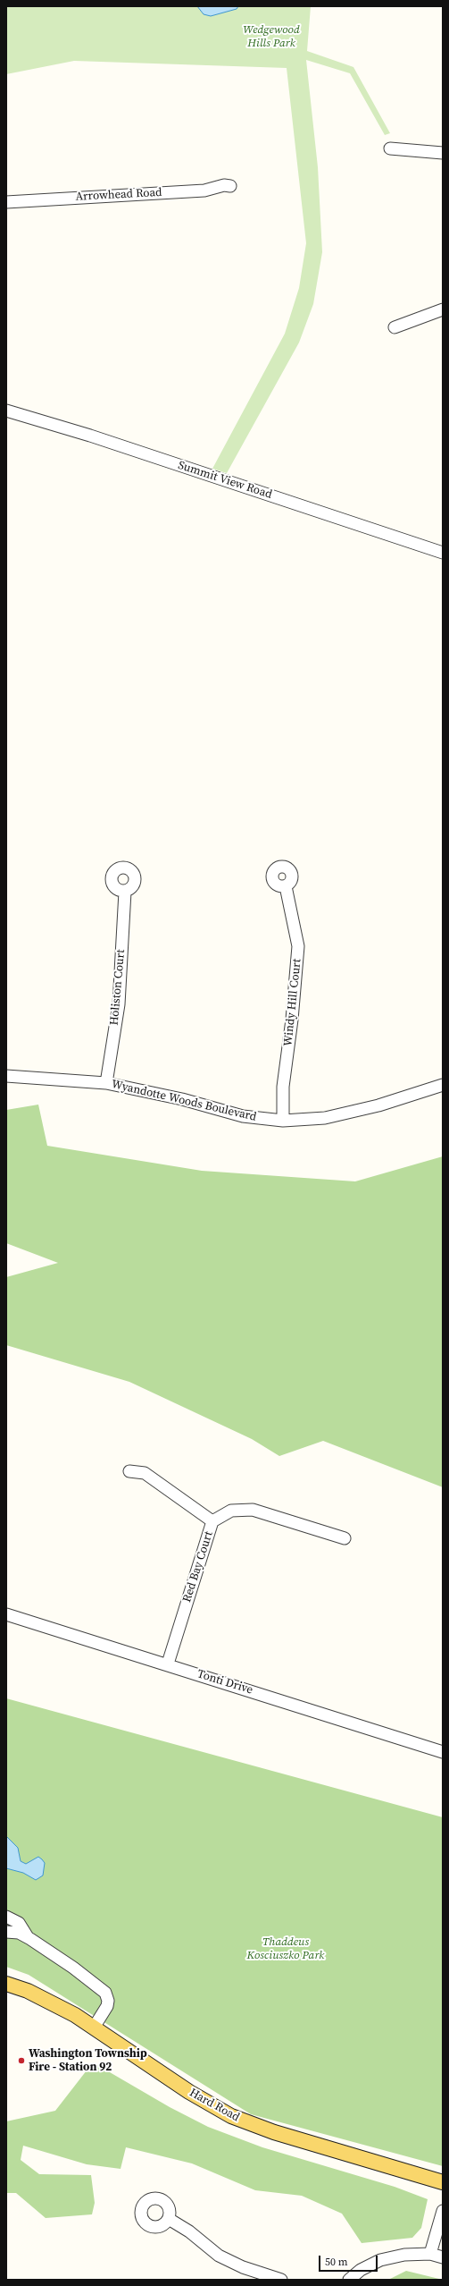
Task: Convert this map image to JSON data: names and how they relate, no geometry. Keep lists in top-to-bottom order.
{
  "streets": {
    "main road": ["Hard Road"],
    "street": [
      "Arrowhead Road",
      "Summit View Road",
      "Holiston Court",
      "Windy Hill Court",
      "Wyandotte Woods Boulevard",
      "Red Bay Court",
      "Tonti Drive"
    ]
  },
  "crossings": [
    ["Holiston Court", "Wyandotte Woods Boulevard"],
    ["Windy Hill Court", "Wyandotte Woods Boulevard"],
    ["Red Bay Court", "Tonti Drive"]
  ],
  "parks": ["Wedgewood Hills Park", "Thaddeus Kosciuszko Park"],
  "places": ["Washington Township Fire - Station 92"],
  "scale_bar": "50 m"
}
